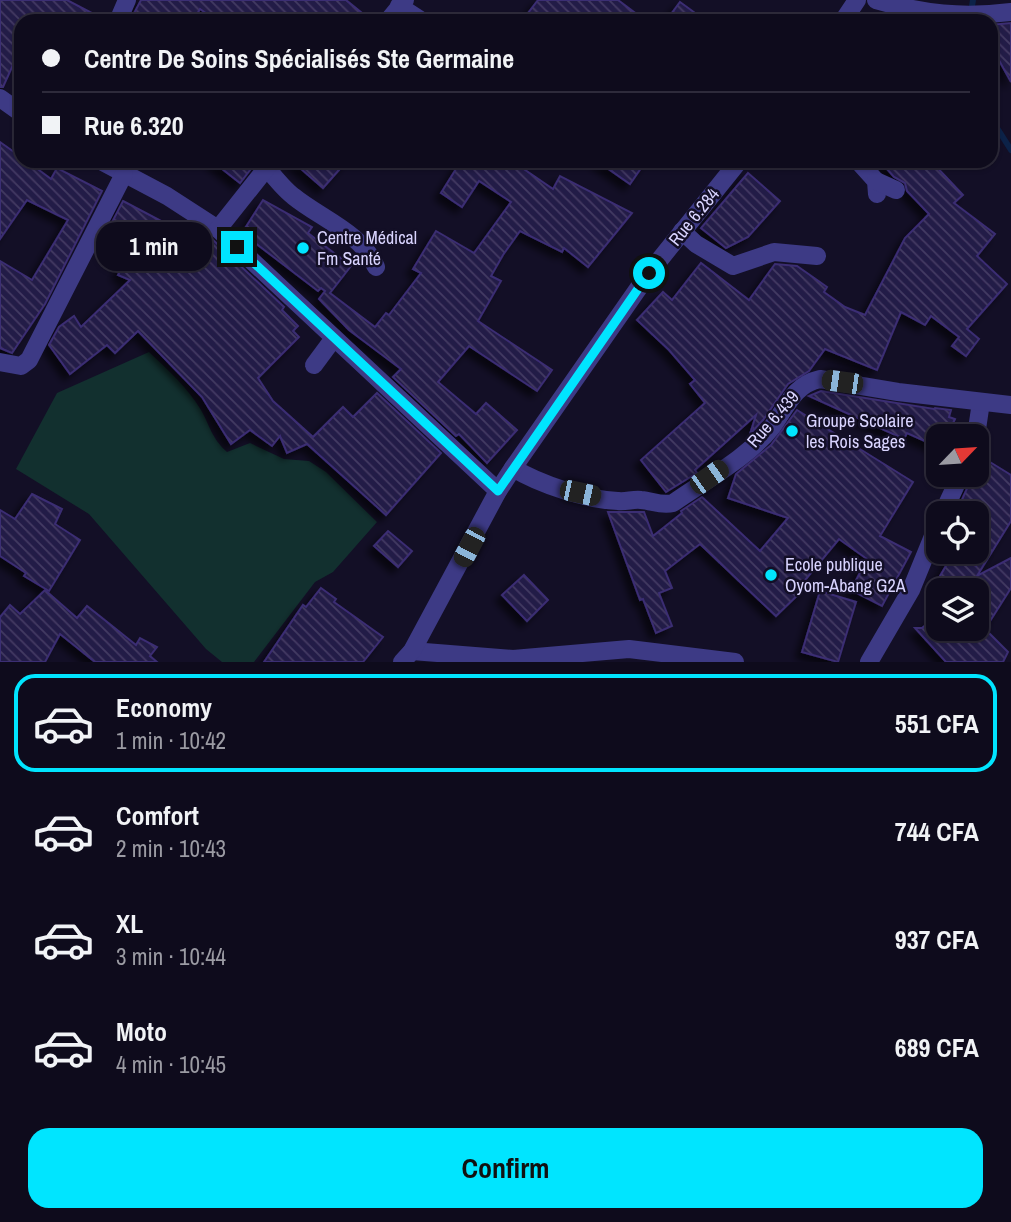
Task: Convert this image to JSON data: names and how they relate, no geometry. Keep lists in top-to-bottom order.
{
  "streets": {
    "street": ["Rue 6.284", "Rue 6.439"]
  },
  "crossings": [
    ["Rue 6.284", "Rue 6.439"]
  ],
  "places": ["Centre Médical Fm Santé", "Groupe Scolaire les Rois Sages", "Ecole publique Oyom-Abang G2A"],
  "north": "top right",
  "page": {
    "banner": ["Centre De Soins Spécialisés Ste Germaine", "Rue 6.320"],
    "bubble": "1 min",
    "list": [
      {
        "name": "Economy",
        "note": "1 min · 10:42",
        "value": "551 CFA"
      },
      {
        "name": "Comfort",
        "note": "2 min · 10:43",
        "value": "744 CFA"
      },
      {
        "name": "XL",
        "note": "3 min · 10:44",
        "value": "937 CFA"
      },
      {
        "name": "Moto",
        "note": "4 min · 10:45",
        "value": "689 CFA"
      }
    ],
    "buttons": "Confirm"
  }
}
